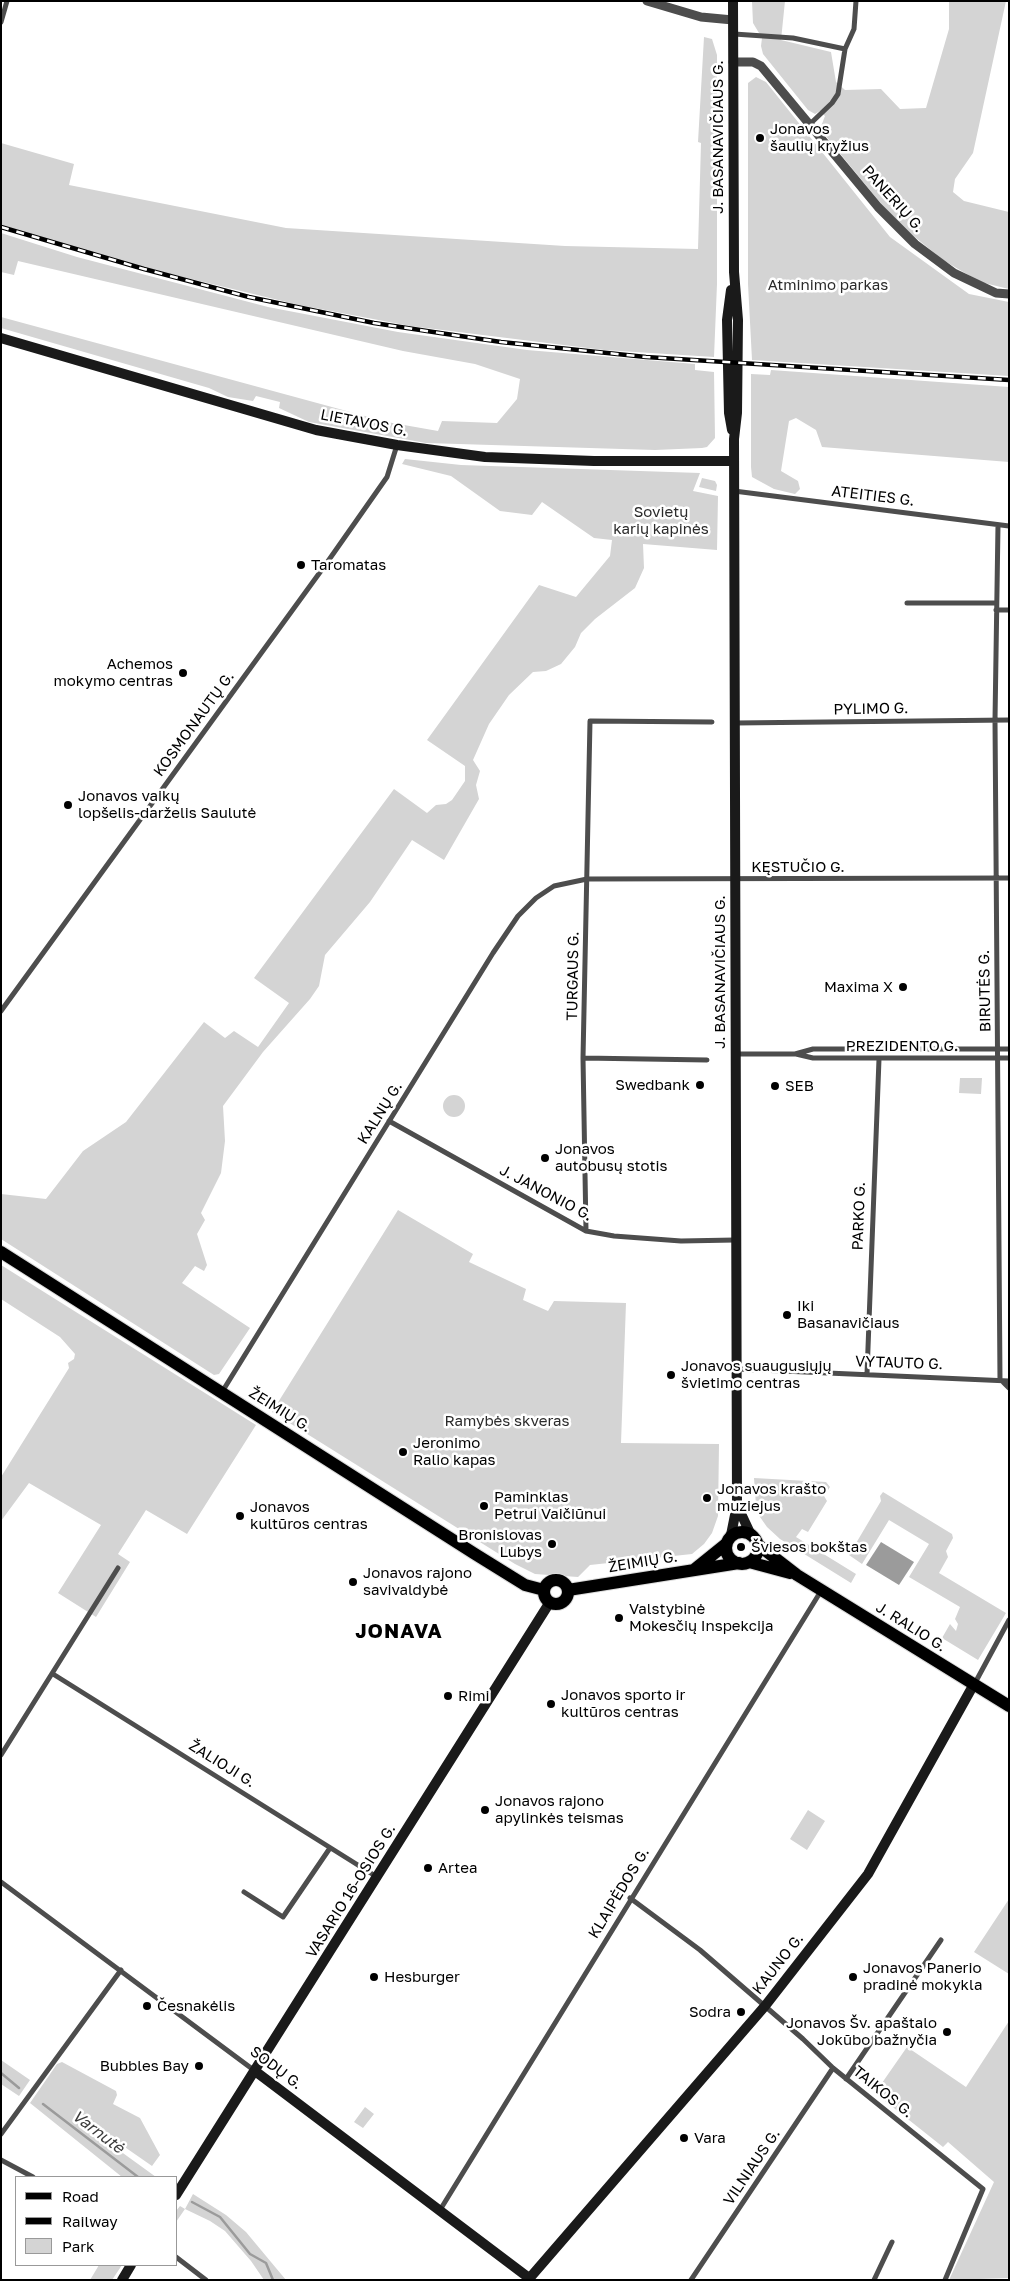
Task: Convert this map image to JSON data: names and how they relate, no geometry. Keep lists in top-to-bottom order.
{
  "streets": {
    "main road": [
      "J. BASANAVIČIAUS G.",
      "LIETAVOS G.",
      "ŽEIMIŲ G.",
      "J. RALIO G.",
      "VASARIO 16-OSIOS G.",
      "KAUNO G.",
      "SODŲ G."
    ],
    "street": [
      "PANERIŲ G.",
      "ATEITIES G.",
      "PYLIMO G.",
      "KOSMONAUTŲ G.",
      "KĘSTUČIO G.",
      "TURGAUS G.",
      "BIRUTĖS G.",
      "PREZIDENTO G.",
      "KALNŲ G.",
      "J. JANONIO G.",
      "PARKO G.",
      "VYTAUTO G.",
      "ŽALIOJI G.",
      "KLAIPĖDOS G.",
      "TAIKOS G.",
      "VILNIAUS G."
    ]
  },
  "crossings": [
    ["J. BASANAVIČIAUS G.", "PANERIŲ G."],
    ["J. BASANAVIČIAUS G.", "LIETAVOS G."],
    ["J. BASANAVIČIAUS G.", "ATEITIES G."],
    ["J. BASANAVIČIAUS G.", "PYLIMO G."],
    ["J. BASANAVIČIAUS G.", "KĘSTUČIO G."],
    ["J. BASANAVIČIAUS G.", "PREZIDENTO G."],
    ["J. BASANAVIČIAUS G.", "J. JANONIO G."],
    ["J. BASANAVIČIAUS G.", "VYTAUTO G."],
    ["J. BASANAVIČIAUS G.", "ŽEIMIŲ G."],
    ["J. BASANAVIČIAUS G.", "J. RALIO G."],
    ["LIETAVOS G.", "KOSMONAUTŲ G."],
    ["ATEITIES G.", "BIRUTĖS G."],
    ["PYLIMO G.", "BIRUTĖS G."],
    ["KĘSTUČIO G.", "TURGAUS G."],
    ["KĘSTUČIO G.", "BIRUTĖS G."],
    ["KĘSTUČIO G.", "KALNŲ G."],
    ["TURGAUS G.", "KALNŲ G."],
    ["TURGAUS G.", "J. JANONIO G."],
    ["BIRUTĖS G.", "PREZIDENTO G."],
    ["BIRUTĖS G.", "VYTAUTO G."],
    ["PREZIDENTO G.", "PARKO G."],
    ["KALNŲ G.", "J. JANONIO G."],
    ["KALNŲ G.", "ŽEIMIŲ G."],
    ["PARKO G.", "VYTAUTO G."],
    ["ŽEIMIŲ G.", "J. RALIO G."],
    ["ŽEIMIŲ G.", "VASARIO 16-OSIOS G."],
    ["J. RALIO G.", "KLAIPĖDOS G."],
    ["J. RALIO G.", "KAUNO G."],
    ["ŽALIOJI G.", "VASARIO 16-OSIOS G."],
    ["VASARIO 16-OSIOS G.", "SODŲ G."],
    ["KLAIPĖDOS G.", "SODŲ G."],
    ["KLAIPĖDOS G.", "TAIKOS G."],
    ["KAUNO G.", "SODŲ G."],
    ["KAUNO G.", "TAIKOS G."],
    ["TAIKOS G.", "VILNIAUS G."]
  ],
  "districts": ["JONAVA"],
  "water": ["Varnutė"],
  "parks": ["Atminimo parkas", "Sovietų karių kapinės", "Ramybės skveras"],
  "places": [
    "Jonavos šaulių kryžius",
    "Taromatas",
    "Achemos mokymo centras",
    "Jonavos vaikų lopšelis-darželis Saulutė",
    "Maxima X",
    "Swedbank",
    "SEB",
    "Jonavos autobusų stotis",
    "Iki Basanavičiaus",
    "Jonavos suaugusiųjų švietimo centras",
    "Jeronimo Ralio kapas",
    "Jonavos krašto muziejus",
    "Paminklas Petrui Vaičiūnui",
    "Jonavos kultūros centras",
    "Bronislovas Lubys",
    "Šviesos bokštas",
    "Jonavos rajono savivaldybė",
    "Valstybinė Mokesčių Inspekcija",
    "Rimi",
    "Jonavos sporto ir kultūros centras",
    "Jonavos rajono apylinkės teismas",
    "Artea",
    "Hesburger",
    "Jonavos Panerio pradinė mokykla",
    "Česnakėlis",
    "Sodra",
    "Jonavos Šv. apaštalo Jokūbo bažnyčia",
    "Bubbles Bay",
    "Vara"
  ],
  "legend": ["Road", "Railway", "Park"]
}
